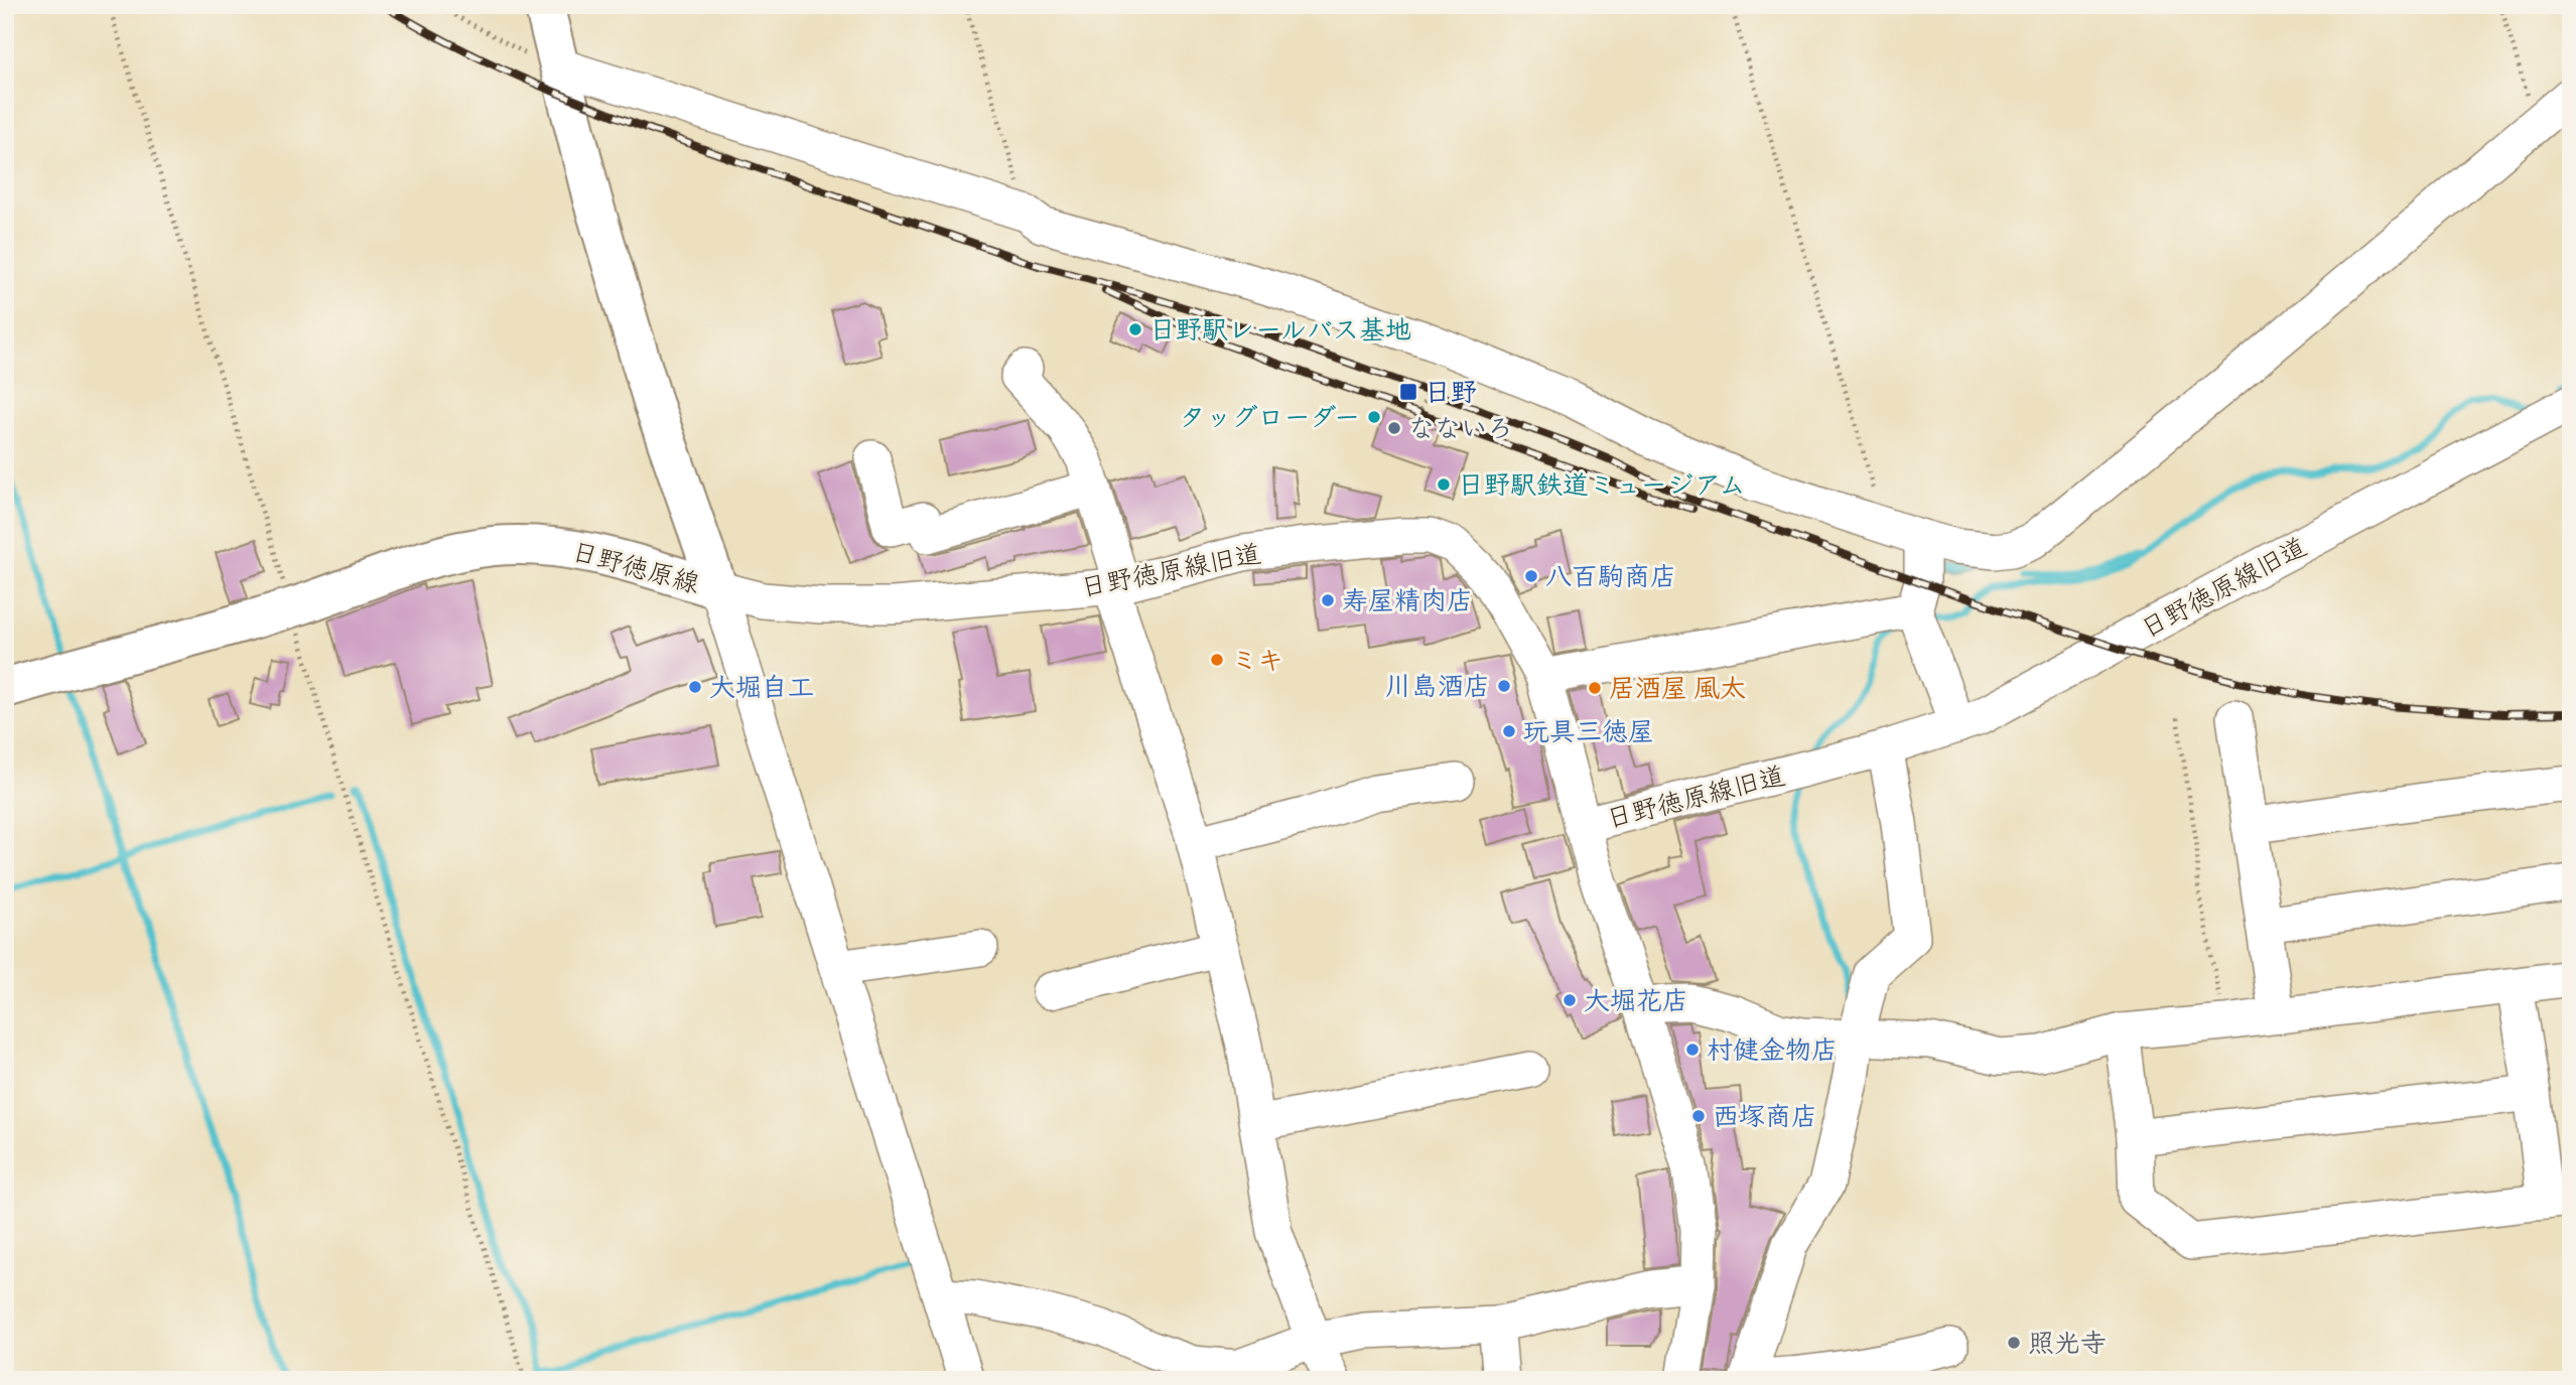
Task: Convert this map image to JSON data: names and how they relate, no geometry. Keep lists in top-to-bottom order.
{
  "streets": {
    "main road": ["日野徳原線"],
    "street": ["日野徳原線旧道"]
  },
  "crossings": [
    ["日野徳原線", "日野徳原線旧道"]
  ],
  "places": {
    "other": [
      "日野駅レールバス基地",
      "タッグローダー",
      "なないろ",
      "日野駅鉄道ミュージアム",
      "八百駒商店",
      "寿屋精肉店",
      "ミキ",
      "川島酒店",
      "大堀自工",
      "居酒屋 風太",
      "玩具三徳屋",
      "大堀花店",
      "村健金物店",
      "西塚商店",
      "照光寺"
    ],
    "transit": ["日野"]
  }
}
